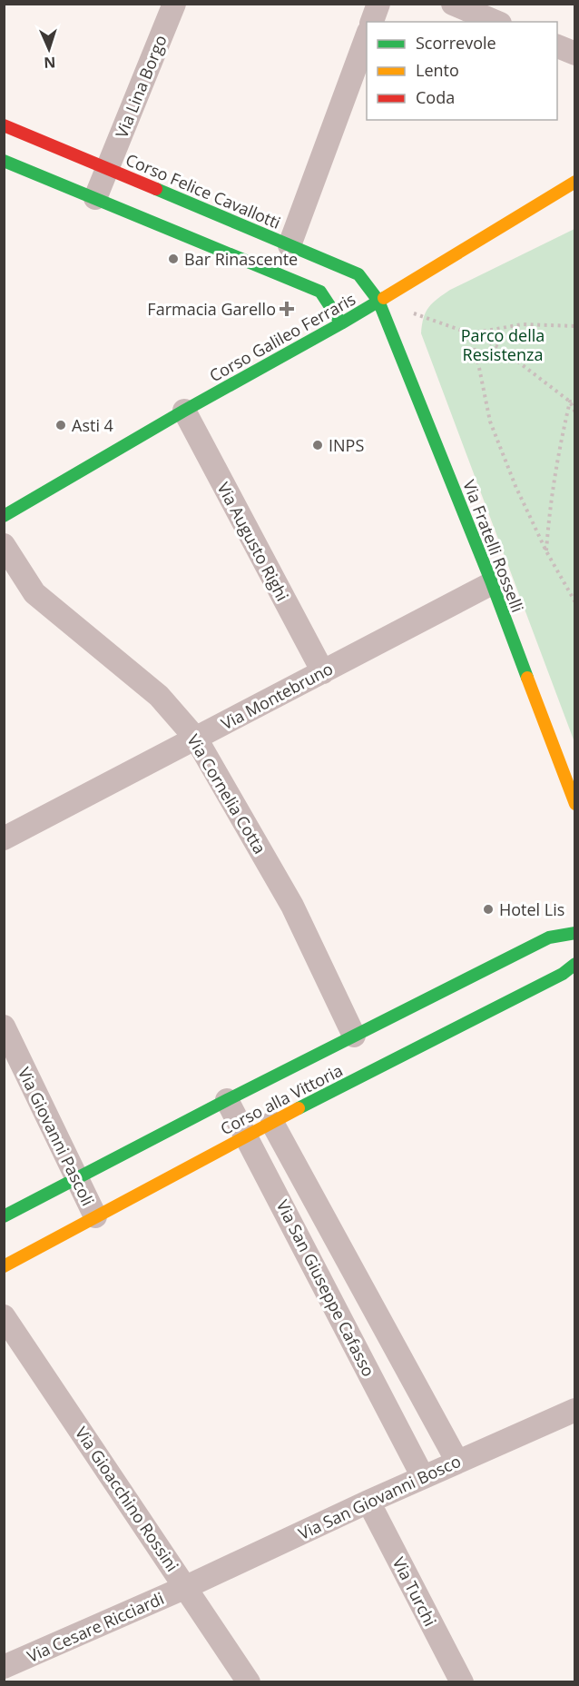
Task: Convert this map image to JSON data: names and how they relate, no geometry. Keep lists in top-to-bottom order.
{
  "streets": {
    "street": [
      "Via Lina Borgo",
      "Corso Felice Cavallotti",
      "Corso Galileo Ferraris",
      "Via Augusto Righi",
      "Via Fratelli Rosselli",
      "Via Montebruno",
      "Via Cornelia Cotta",
      "Corso alla Vittoria",
      "Via Giovanni Pascoli",
      "Via San Giuseppe Cafasso",
      "Via San Giovanni Bosco",
      "Via Gioacchino Rossini",
      "Via Turchi",
      "Via Cesare Ricciardi"
    ]
  },
  "crossings": [
    ["Via Lina Borgo", "Corso Felice Cavallotti"],
    ["Corso Felice Cavallotti", "Corso Galileo Ferraris"],
    ["Corso Felice Cavallotti", "Via Fratelli Rosselli"],
    ["Corso Galileo Ferraris", "Via Augusto Righi"],
    ["Corso Galileo Ferraris", "Via Fratelli Rosselli"],
    ["Via Augusto Righi", "Via Montebruno"],
    ["Via Fratelli Rosselli", "Via Montebruno"],
    ["Via Montebruno", "Via Cornelia Cotta"],
    ["Via Cornelia Cotta", "Corso alla Vittoria"],
    ["Corso alla Vittoria", "Via Giovanni Pascoli"],
    ["Corso alla Vittoria", "Via San Giuseppe Cafasso"],
    ["Via San Giuseppe Cafasso", "Via San Giovanni Bosco"],
    ["Via San Giovanni Bosco", "Via Gioacchino Rossini"],
    ["Via San Giovanni Bosco", "Via Turchi"],
    ["Via San Giovanni Bosco", "Via Cesare Ricciardi"],
    ["Via Gioacchino Rossini", "Via Cesare Ricciardi"]
  ],
  "parks": ["Parco della Resistenza"],
  "places": {
    "other": [
      "Bar Rinascente",
      "Asti 4",
      "INPS",
      "Hotel Lis"
    ],
    "health": ["Farmacia Garello"]
  },
  "legend": ["Scorrevole", "Lento", "Coda"],
  "north": "bottom"
}
